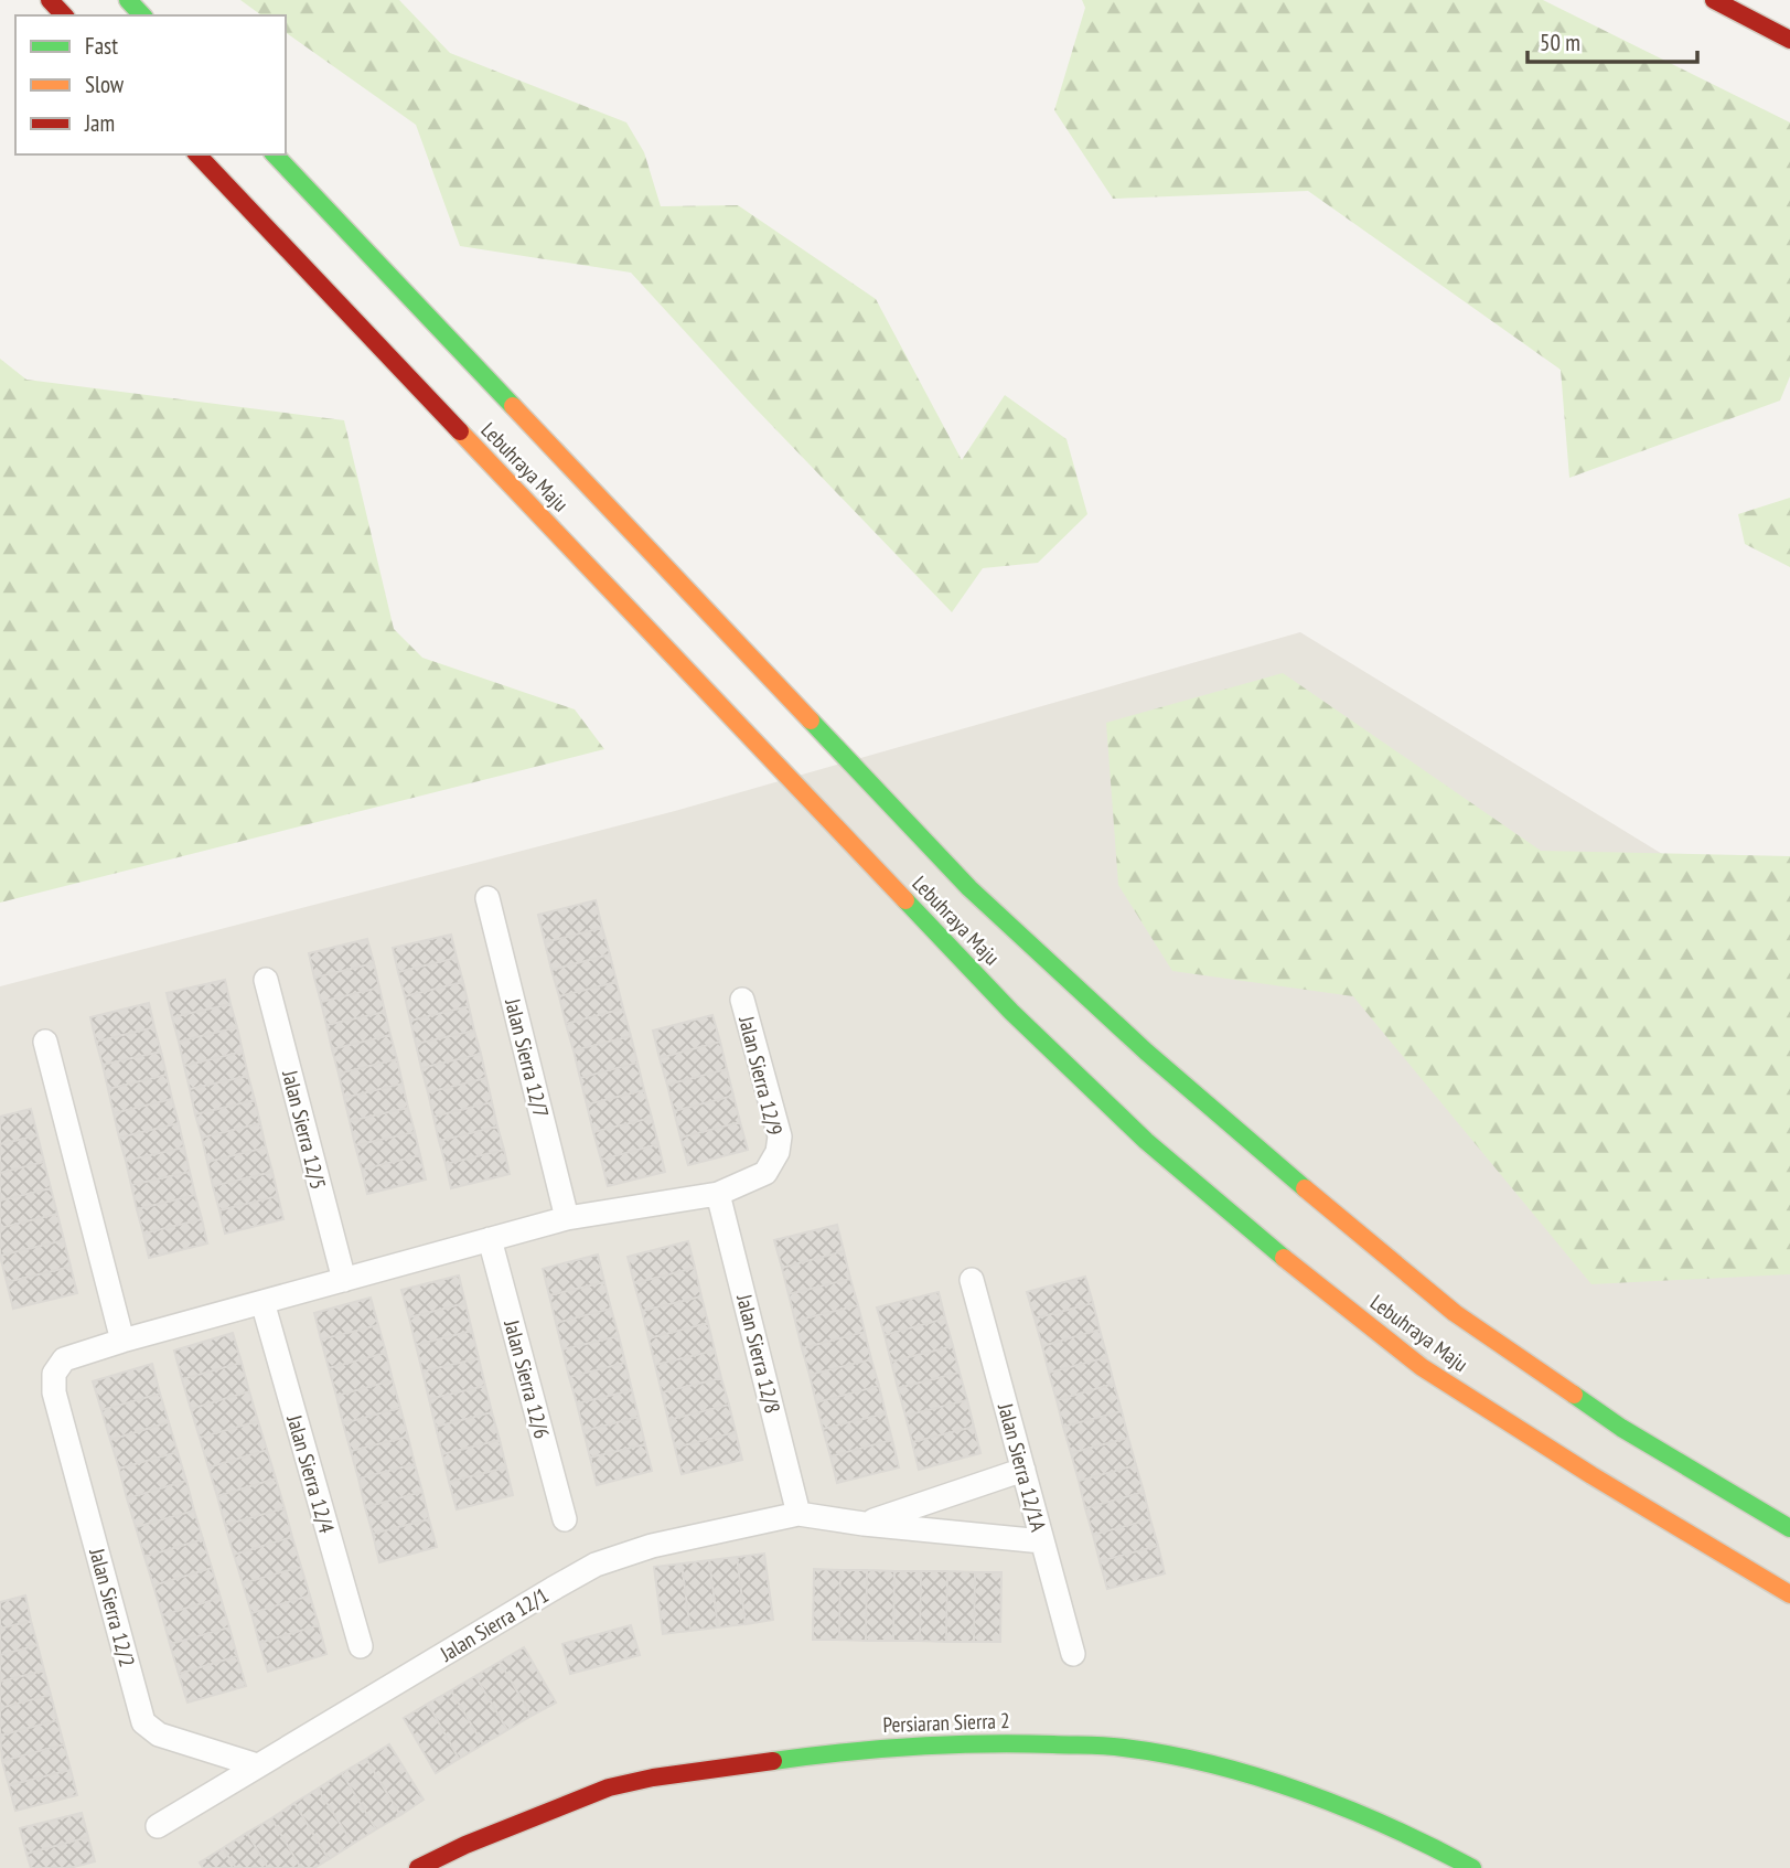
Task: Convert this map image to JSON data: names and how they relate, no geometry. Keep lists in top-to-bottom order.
{
  "streets": {
    "main road": ["Lebuhraya Maju", "Persiaran Sierra 2"],
    "street": [
      "Jalan Sierra 12/7",
      "Jalan Sierra 12/9",
      "Jalan Sierra 12/5",
      "Jalan Sierra 12/8",
      "Jalan Sierra 12/6",
      "Jalan Sierra 12/1A",
      "Jalan Sierra 12/4",
      "Jalan Sierra 12/2",
      "Jalan Sierra 12/1"
    ]
  },
  "crossings": [
    ["Jalan Sierra 12/9", "Jalan Sierra 12/8"],
    ["Jalan Sierra 12/8", "Jalan Sierra 12/1"],
    ["Jalan Sierra 12/1A", "Jalan Sierra 12/1"],
    ["Jalan Sierra 12/2", "Jalan Sierra 12/1"]
  ],
  "legend": ["Fast", "Slow", "Jam"],
  "scale_bar": "50 m"
}
